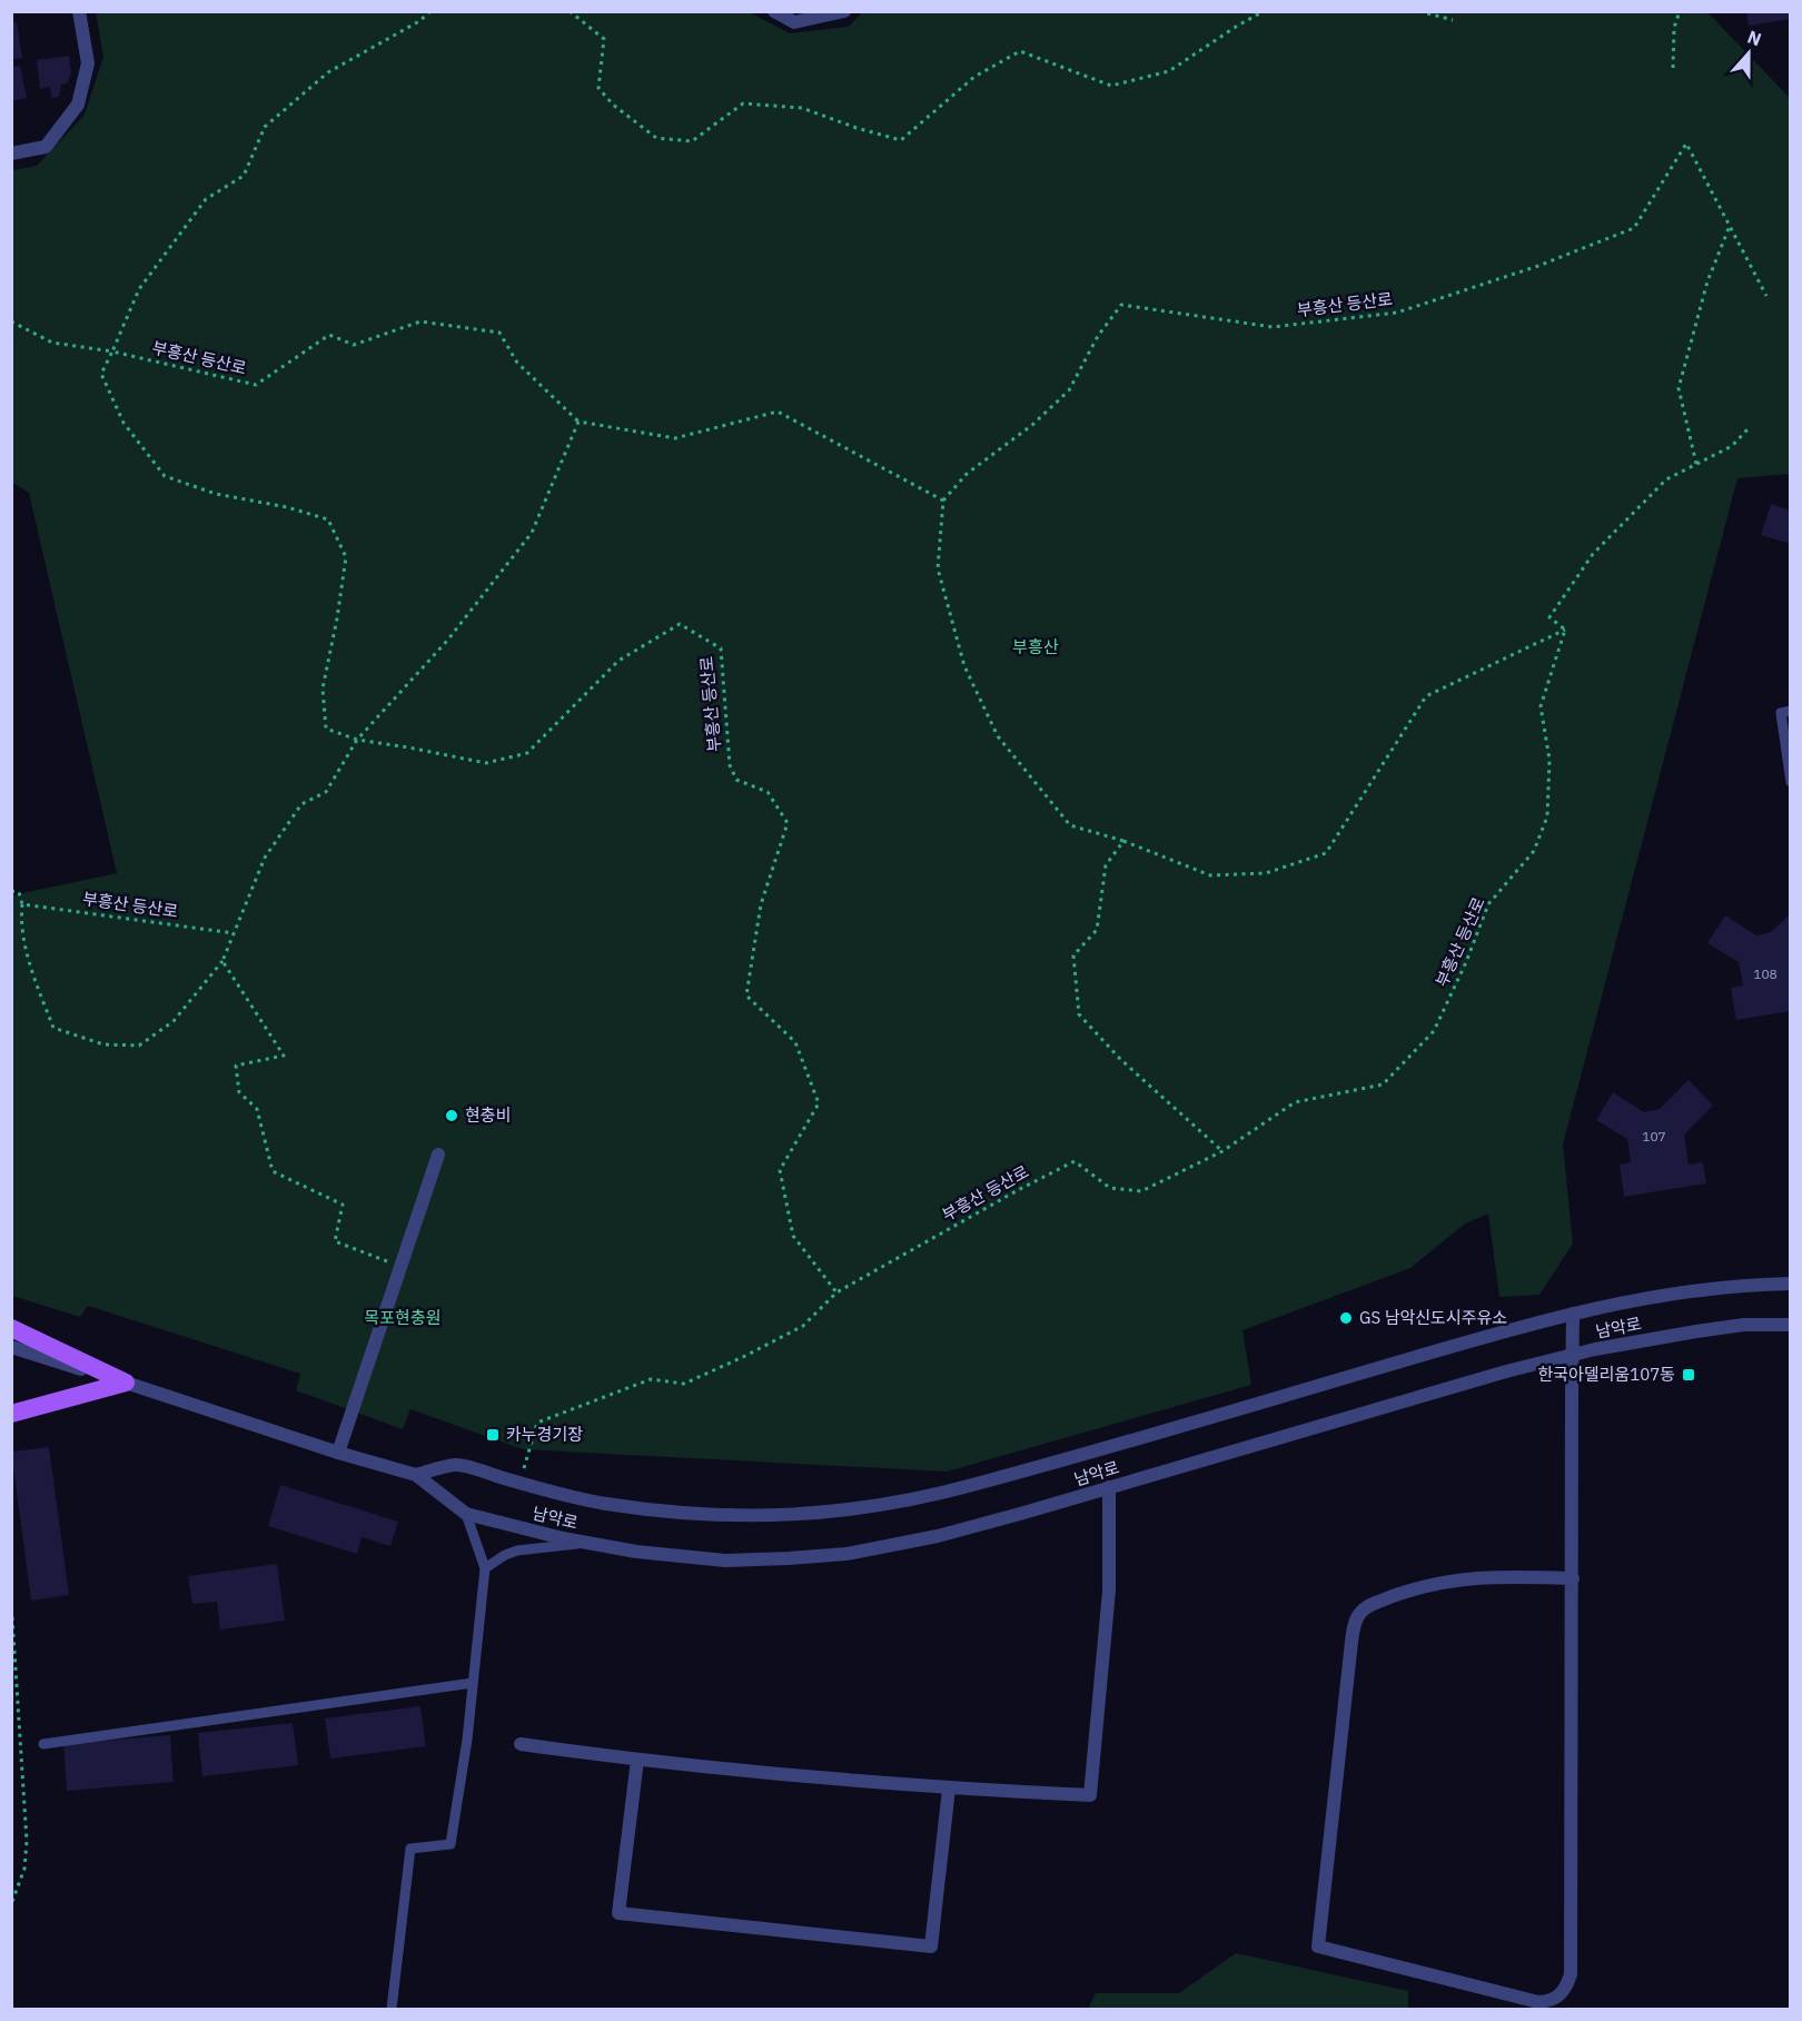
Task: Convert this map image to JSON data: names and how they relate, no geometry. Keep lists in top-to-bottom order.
{
  "streets": {
    "street": ["남악로"],
    "path": ["부흥산 등산로"]
  },
  "crossings": [
    ["부흥산 등산로", "남악로"]
  ],
  "parks": ["부흥산", "목포현충원"],
  "places": {
    "other": ["현충비", "GS 남악신도시주유소"],
    "transit": ["한국아델리움107동", "카누경기장"]
  },
  "house_numbers": ["108", "107"],
  "north": "top"
}
